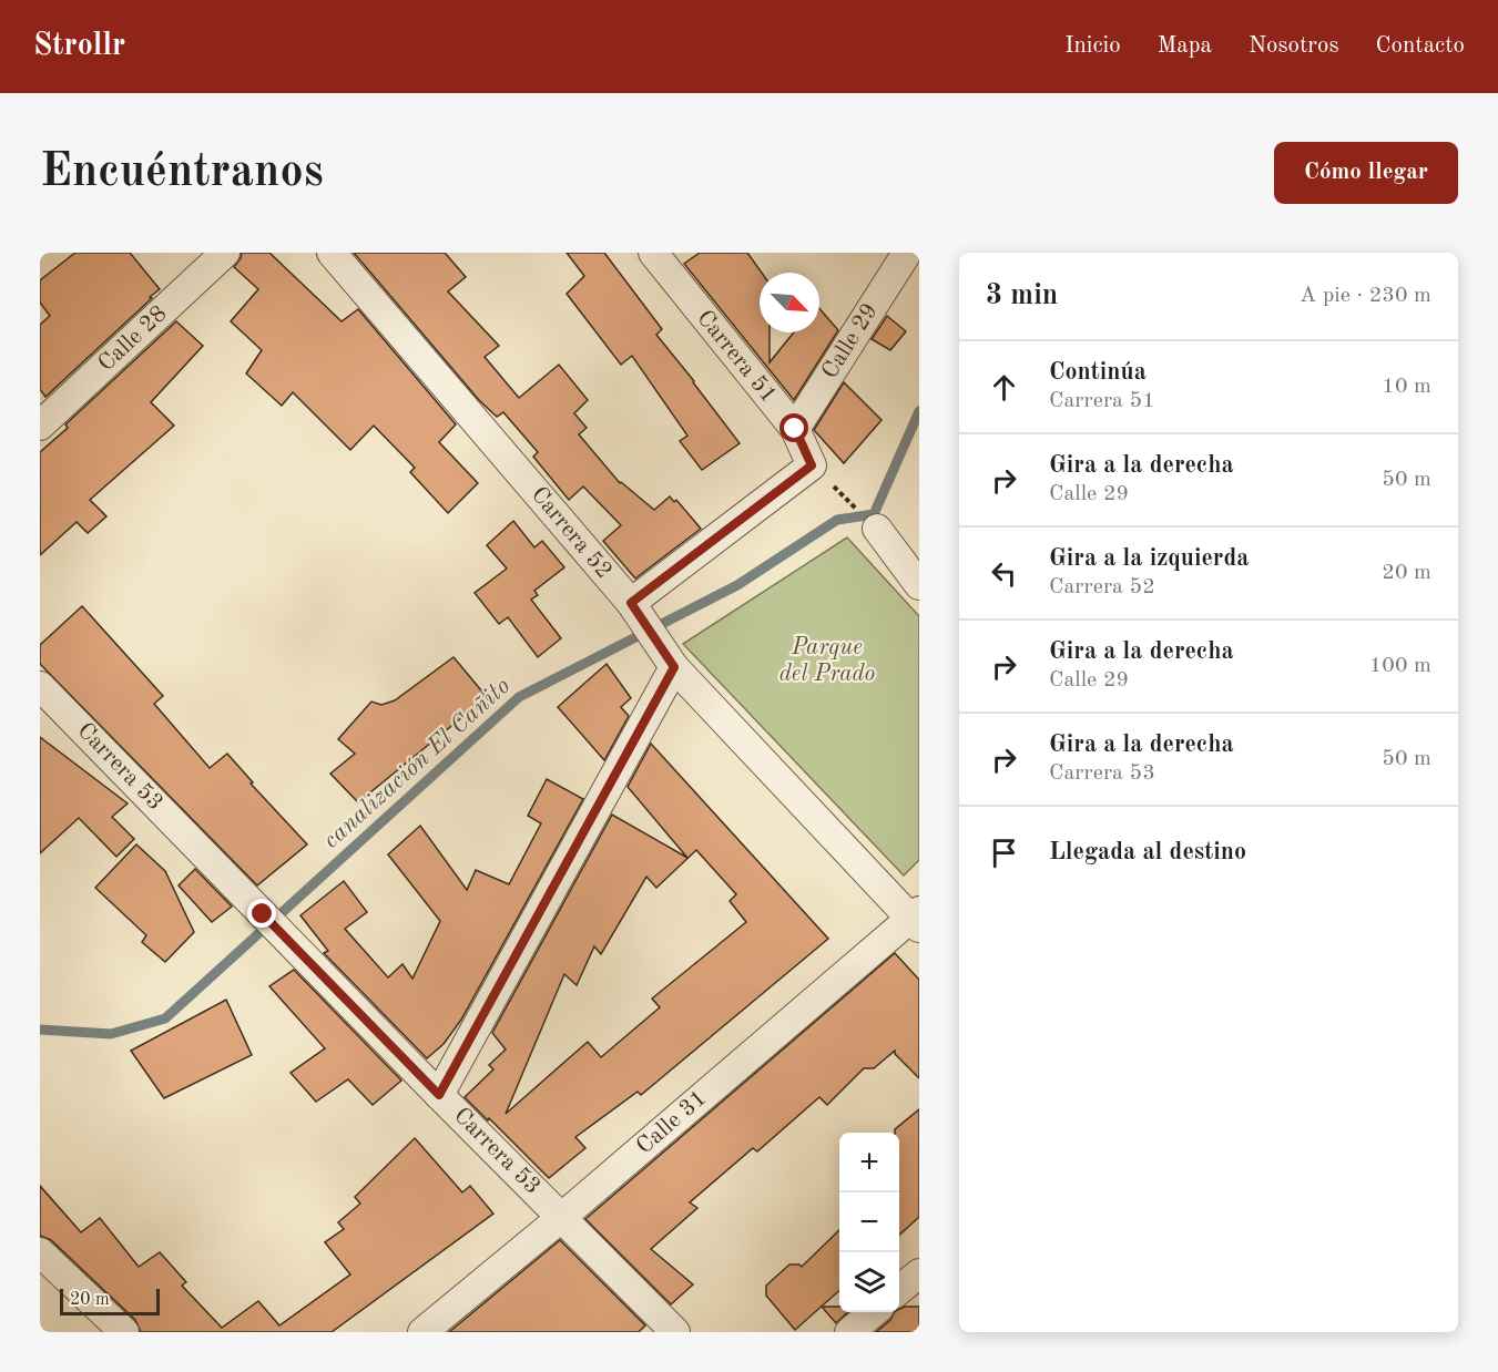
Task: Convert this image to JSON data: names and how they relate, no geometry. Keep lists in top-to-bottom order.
{
  "streets": {
    "street": [
      "Calle 28",
      "Calle 29",
      "Carrera 51",
      "Carrera 52",
      "Carrera 53",
      "Calle 31"
    ]
  },
  "crossings": [
    ["Calle 29", "Carrera 51"],
    ["Carrera 52", "Calle 31"],
    ["Carrera 53", "Calle 31"]
  ],
  "water": ["canalización El Cañito"],
  "parks": ["Parque del Prado"],
  "scale_bar": "20 m",
  "north": "bottom right",
  "page": {
    "header": "Strollr",
    "nav": [
      "Inicio",
      "Mapa",
      "Nosotros",
      "Contacto"
    ],
    "buttons": "Cómo llegar",
    "title": "Encuéntranos",
    "heading": ["3 min", "A pie · 230 m"],
    "list": [
      ["Continúa", "Carrera 51", "10 m"],
      ["Gira a la derecha", "Calle 29", "50 m"],
      ["Gira a la izquierda", "Carrera 52", "20 m"],
      ["Gira a la derecha", "Calle 29", "100 m"],
      ["Gira a la derecha", "Carrera 53", "50 m"],
      "Llegada al destino"
    ],
    "map_buttons": ["+", "−"],
    "scale": "20 m"
  }
}
